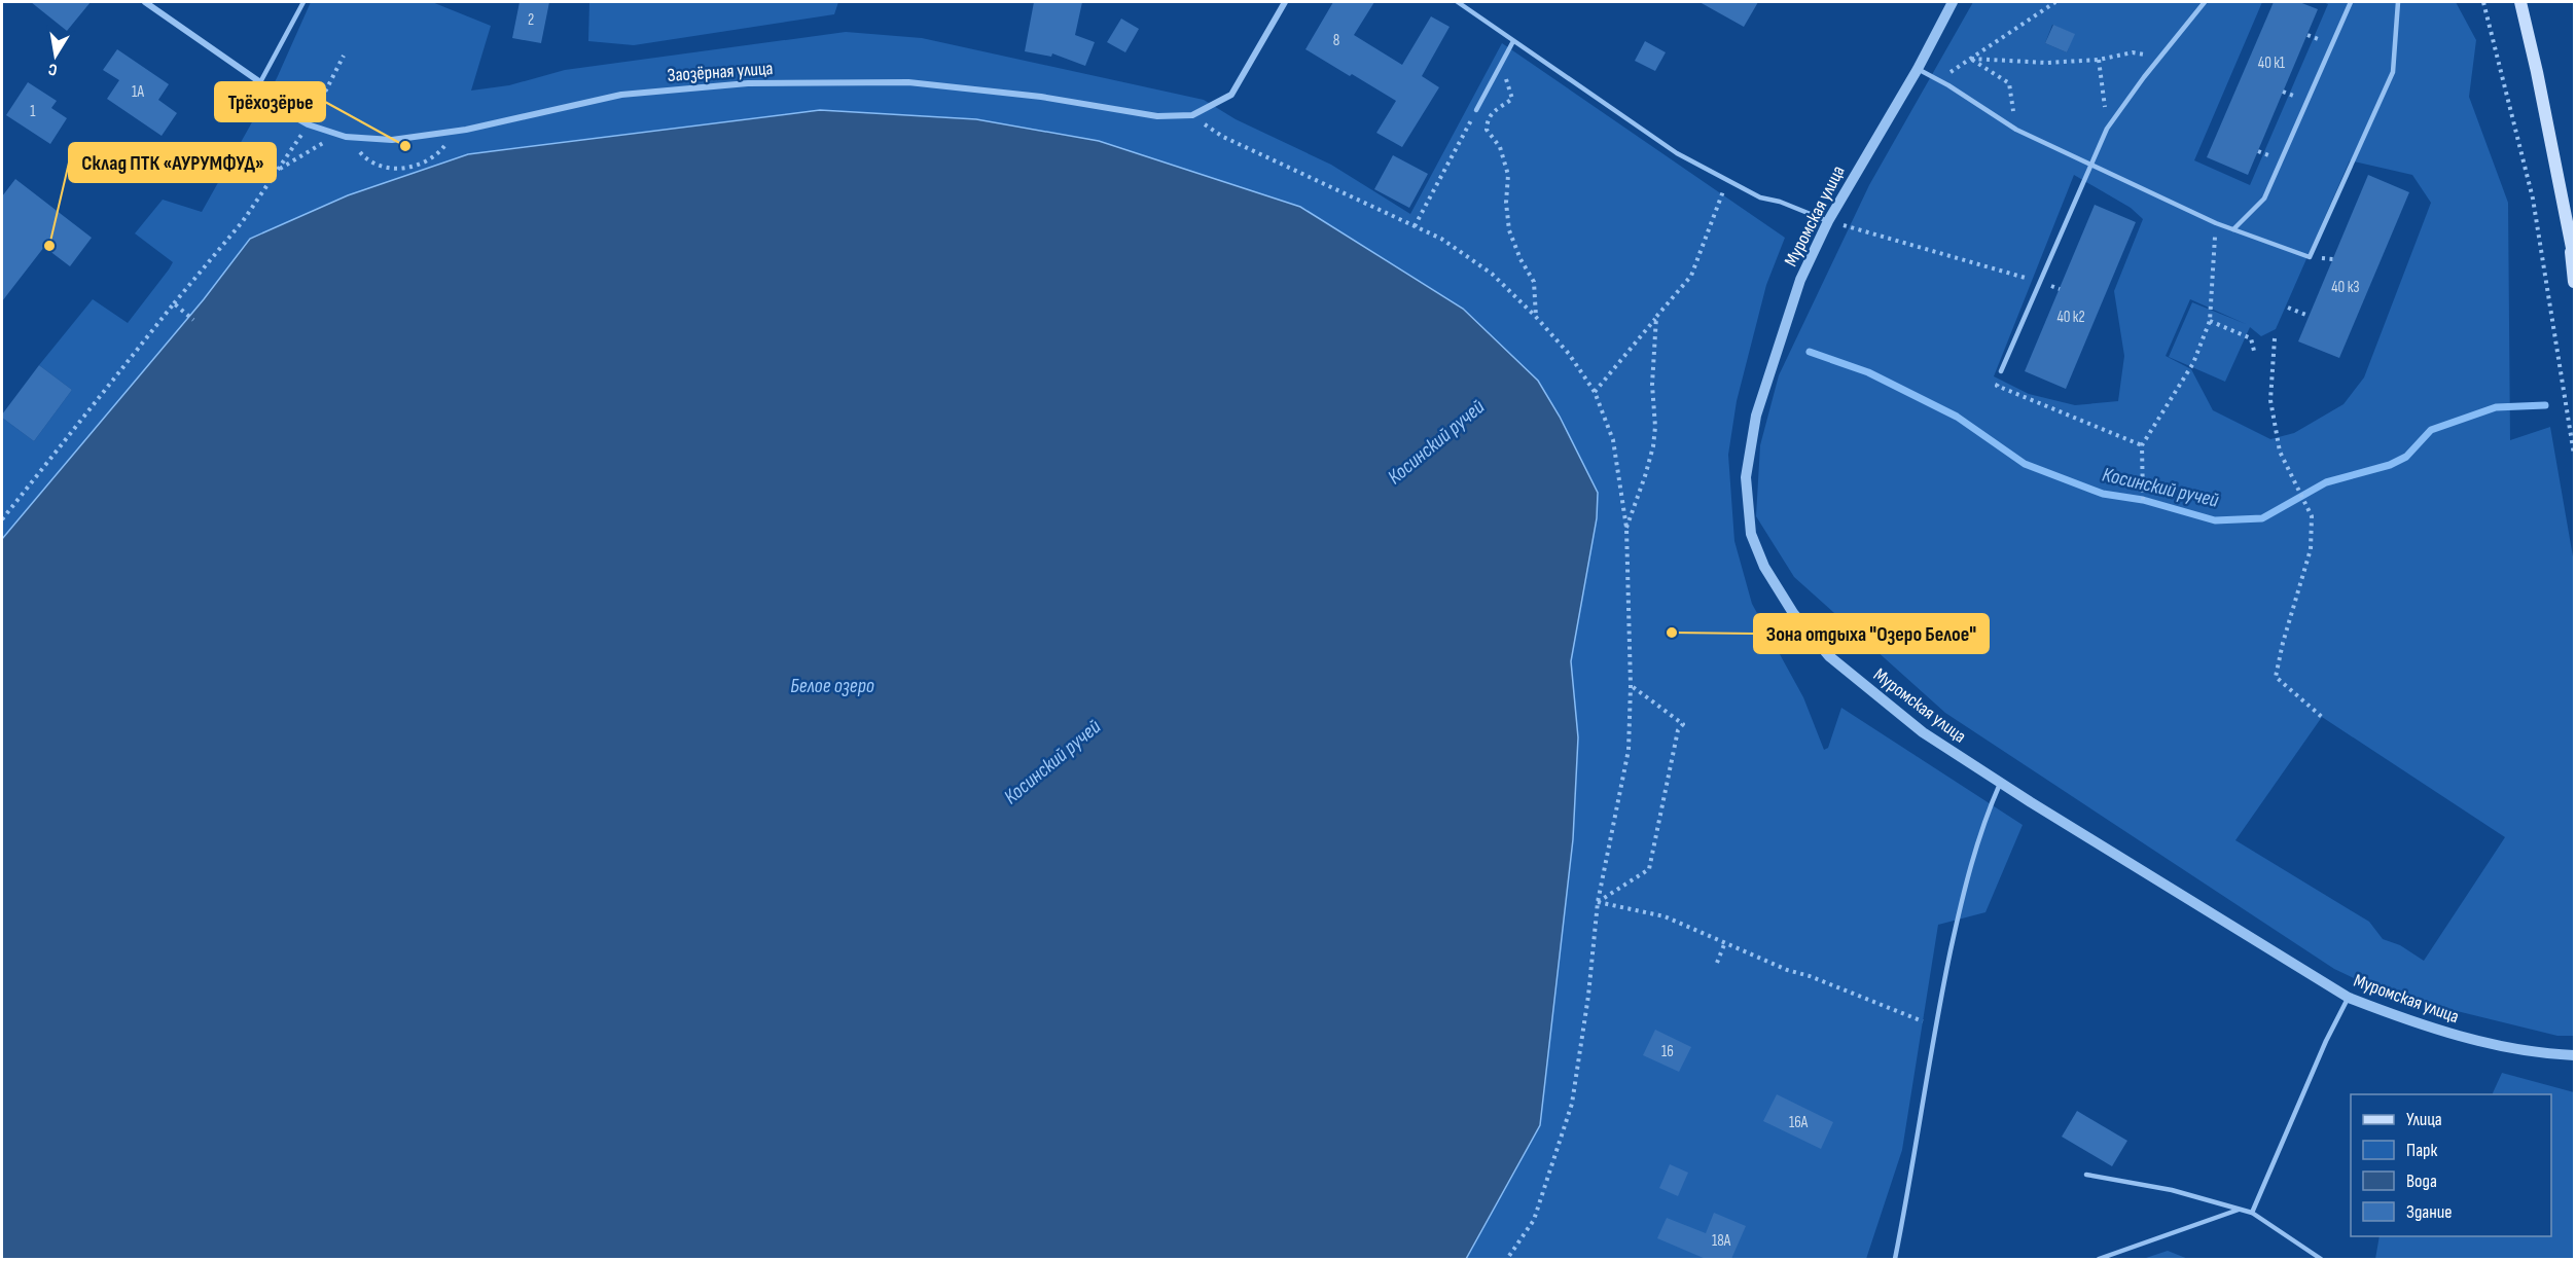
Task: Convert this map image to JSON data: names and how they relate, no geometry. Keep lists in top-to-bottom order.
{
  "streets": {
    "street": ["Заозёрная улица", "Муромская улица"]
  },
  "water": ["Косинский ручей", "Белое озеро"],
  "places": ["Трёхозёрье", "Склад ПТК «АУРУМФУД»", "Зона отдыха \"Озеро Белое\""],
  "house_numbers": [
    "2",
    "8",
    "40 к1",
    "1А",
    "1",
    "40 к3",
    "40 к2",
    "16",
    "16А",
    "18А"
  ],
  "legend": [
    "Улица",
    "Парк",
    "Вода",
    "Здание"
  ],
  "north": "bottom"
}
